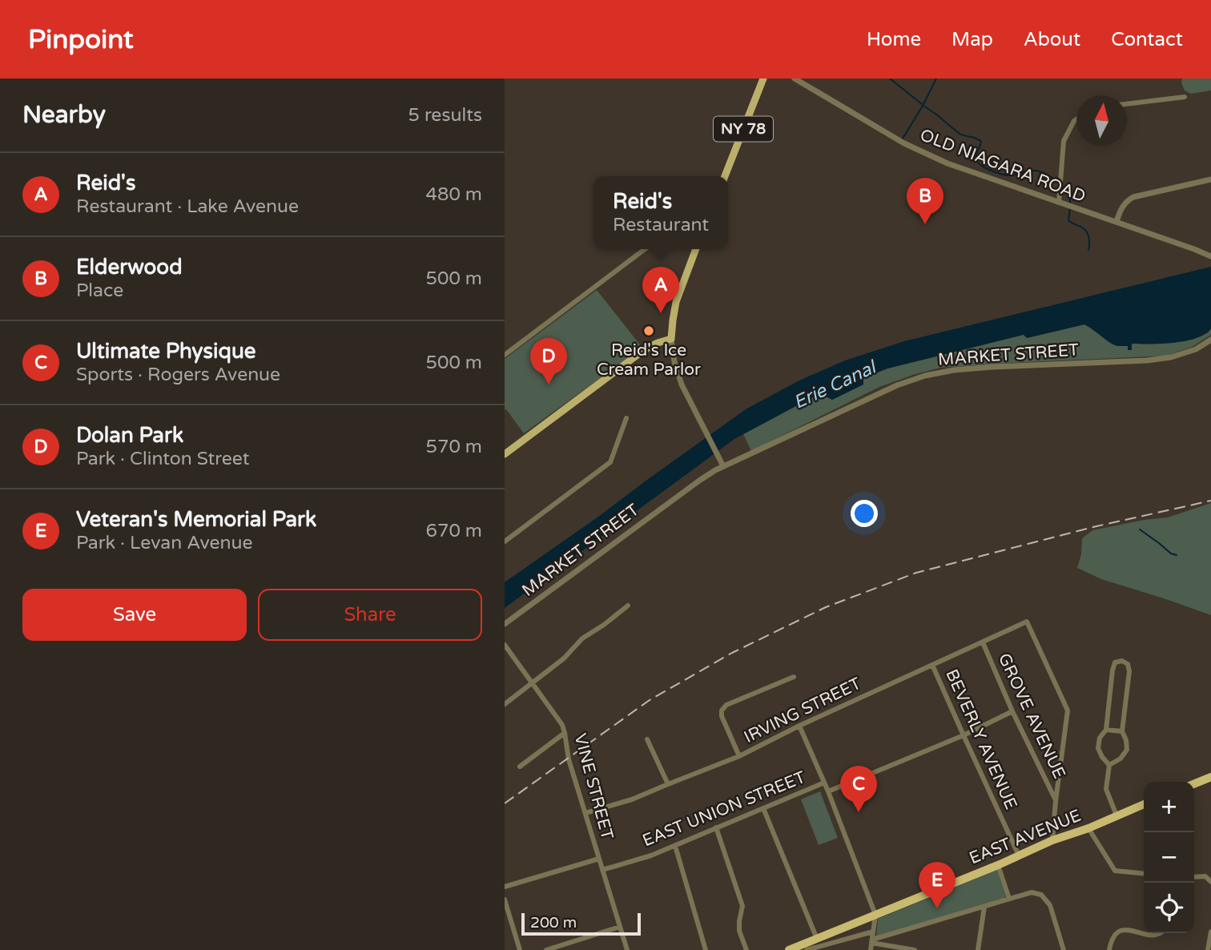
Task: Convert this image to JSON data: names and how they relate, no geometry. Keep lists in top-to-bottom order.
{
  "streets": {
    "highway": ["EAST AVENUE"],
    "main road": ["NY 78"],
    "street": [
      "OLD NIAGARA ROAD",
      "MARKET STREET",
      "IRVING STREET",
      "GROVE AVENUE",
      "BEVERLY AVENUE",
      "VINE STREET",
      "EAST UNION STREET"
    ]
  },
  "crossings": [
    ["IRVING STREET", "GROVE AVENUE"],
    ["IRVING STREET", "BEVERLY AVENUE"],
    ["IRVING STREET", "VINE STREET"],
    ["GROVE AVENUE", "EAST UNION STREET"],
    ["BEVERLY AVENUE", "EAST UNION STREET"],
    ["BEVERLY AVENUE", "EAST AVENUE"],
    ["VINE STREET", "EAST UNION STREET"]
  ],
  "water": ["Erie Canal"],
  "places": ["Reid's Ice Cream Parlor"],
  "scale_bar": "200 m",
  "north": "top",
  "page": {
    "header": "Pinpoint",
    "nav": [
      "Home",
      "Map",
      "About",
      "Contact"
    ],
    "heading": ["Nearby", "5 results"],
    "list": [
      {
        "mark": "A",
        "name": "Reid's",
        "note": "Restaurant · Lake Avenue",
        "value": "480 m"
      },
      {
        "mark": "B",
        "name": "Elderwood",
        "note": "Place",
        "value": "500 m"
      },
      {
        "mark": "C",
        "name": "Ultimate Physique",
        "note": "Sports · Rogers Avenue",
        "value": "500 m"
      },
      {
        "mark": "D",
        "name": "Dolan Park",
        "note": "Park · Clinton Street",
        "value": "570 m"
      },
      {
        "mark": "E",
        "name": "Veteran's Memorial Park",
        "note": "Park · Levan Avenue",
        "value": "670 m"
      }
    ],
    "popup": ["Reid's", "Restaurant"],
    "pins": [
      "B",
      "A",
      "D",
      "C",
      "E"
    ],
    "buttons": ["Save", "Share"],
    "map_buttons": ["+", "−"],
    "scale": "200 m"
  }
}
